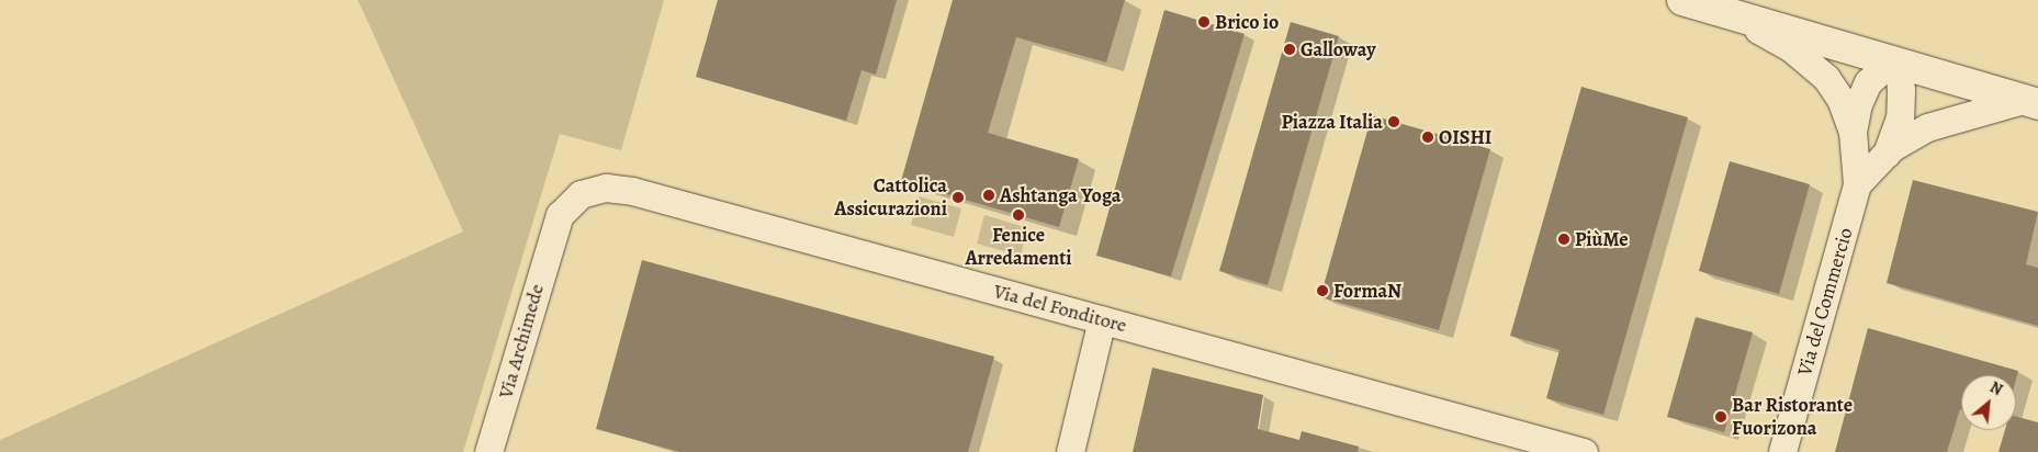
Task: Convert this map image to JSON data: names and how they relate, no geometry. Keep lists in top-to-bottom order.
{
  "streets": {
    "street": ["Via del Commercio", "Via del Fonditore", "Via Archimede"]
  },
  "crossings": [
    ["Via del Fonditore", "Via Archimede"]
  ],
  "places": [
    "Brico io",
    "Galloway",
    "Piazza Italia",
    "OISHI",
    "Ashtanga Yoga",
    "Cattolica Assicurazioni",
    "Fenice Arredamenti",
    "PiùMe",
    "FormaN",
    "Bar Ristorante Fuorizona"
  ],
  "north": "top right"
}
